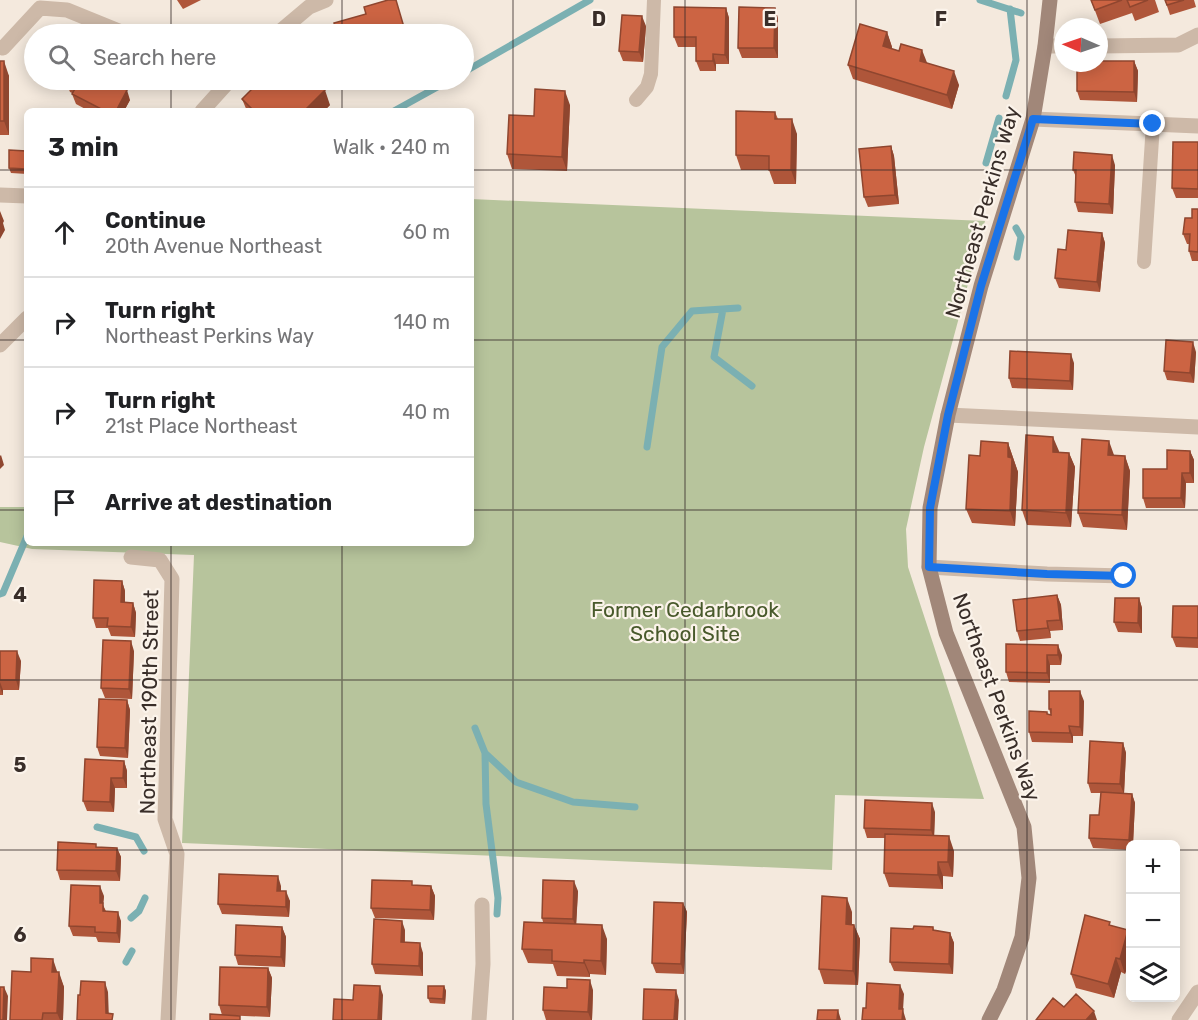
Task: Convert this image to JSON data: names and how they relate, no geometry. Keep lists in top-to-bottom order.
{
  "streets": {
    "main road": ["Northeast Perkins Way"],
    "street": ["Northeast 190th Street"]
  },
  "parks": ["Former Cedarbrook School Site"],
  "north": "left",
  "page": {
    "search": "Search here",
    "heading": ["3 min", "Walk · 240 m"],
    "list": [
      ["Continue", "20th Avenue Northeast", "60 m"],
      ["Turn right", "Northeast Perkins Way", "140 m"],
      ["Turn right", "21st Place Northeast", "40 m"],
      "Arrive at destination"
    ],
    "map_buttons": ["+", "−"]
  },
  "grid": {
    "columns": ["D", "E", "F"],
    "rows": ["4", "5", "6"]
  }
}
